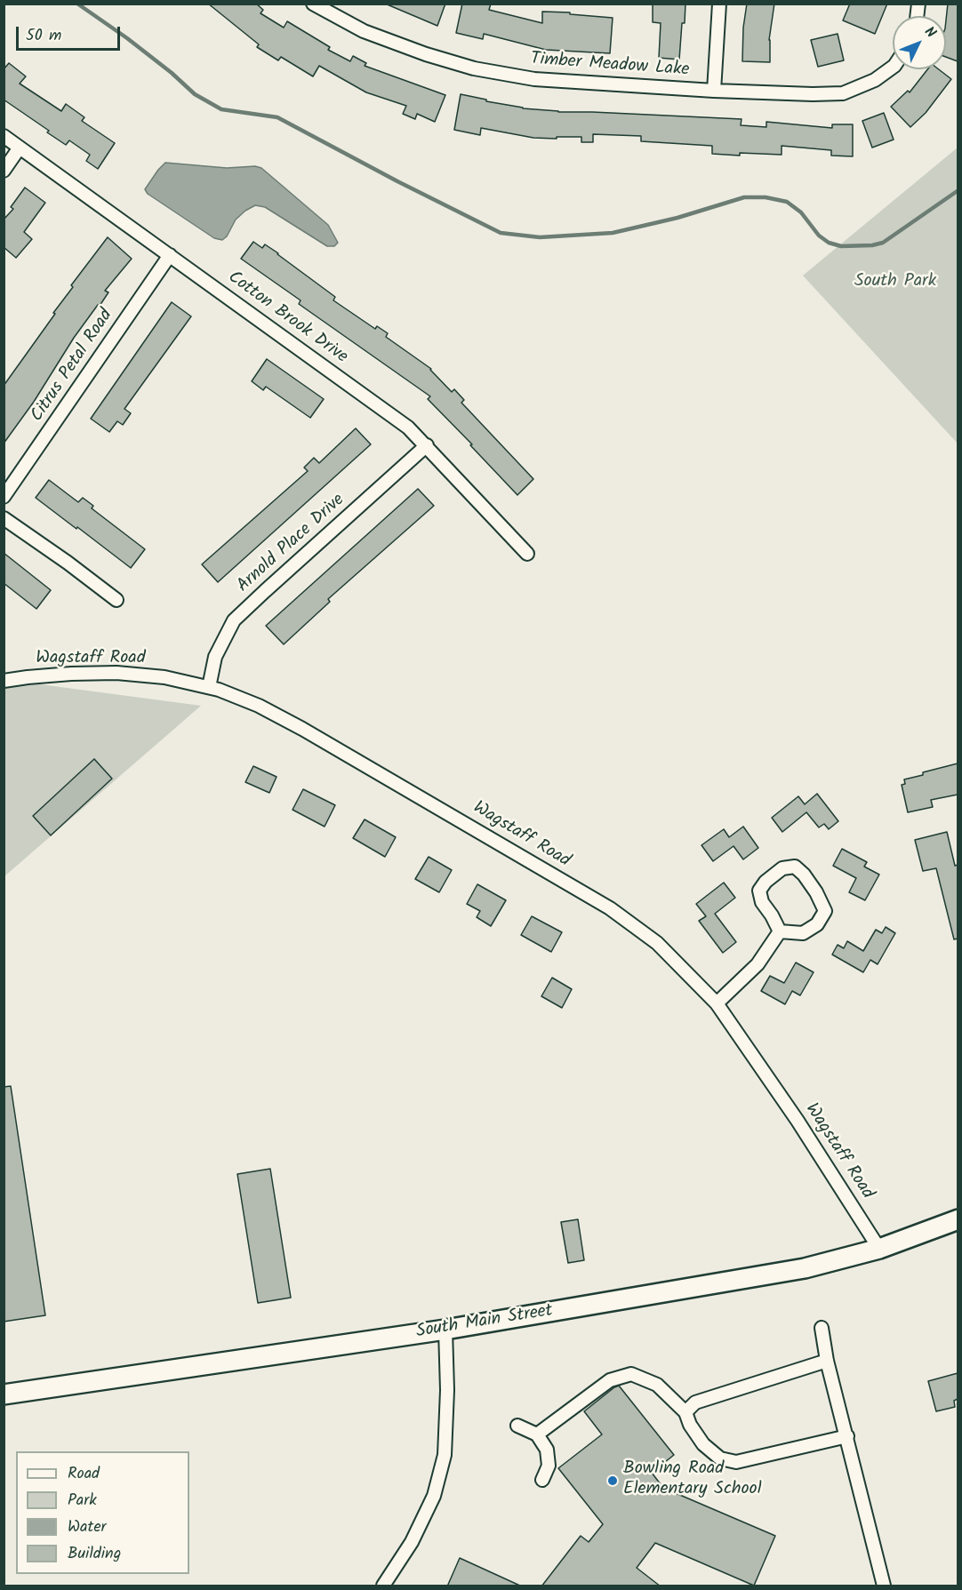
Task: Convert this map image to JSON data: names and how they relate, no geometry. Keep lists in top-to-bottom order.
{
  "streets": {
    "highway": ["South Main Street"],
    "street": [
      "Timber Meadow Lake",
      "Cotton Brook Drive",
      "Citrus Petal Road",
      "Arnold Place Drive",
      "Wagstaff Road"
    ]
  },
  "crossings": [
    ["Cotton Brook Drive", "Citrus Petal Road"],
    ["Cotton Brook Drive", "Arnold Place Drive"],
    ["Arnold Place Drive", "Wagstaff Road"],
    ["Wagstaff Road", "South Main Street"]
  ],
  "parks": ["South Park"],
  "places": ["Bowling Road Elementary School"],
  "legend": [
    "Road",
    "Park",
    "Water",
    "Building"
  ],
  "scale_bar": "50 m",
  "north": "top right"
}
